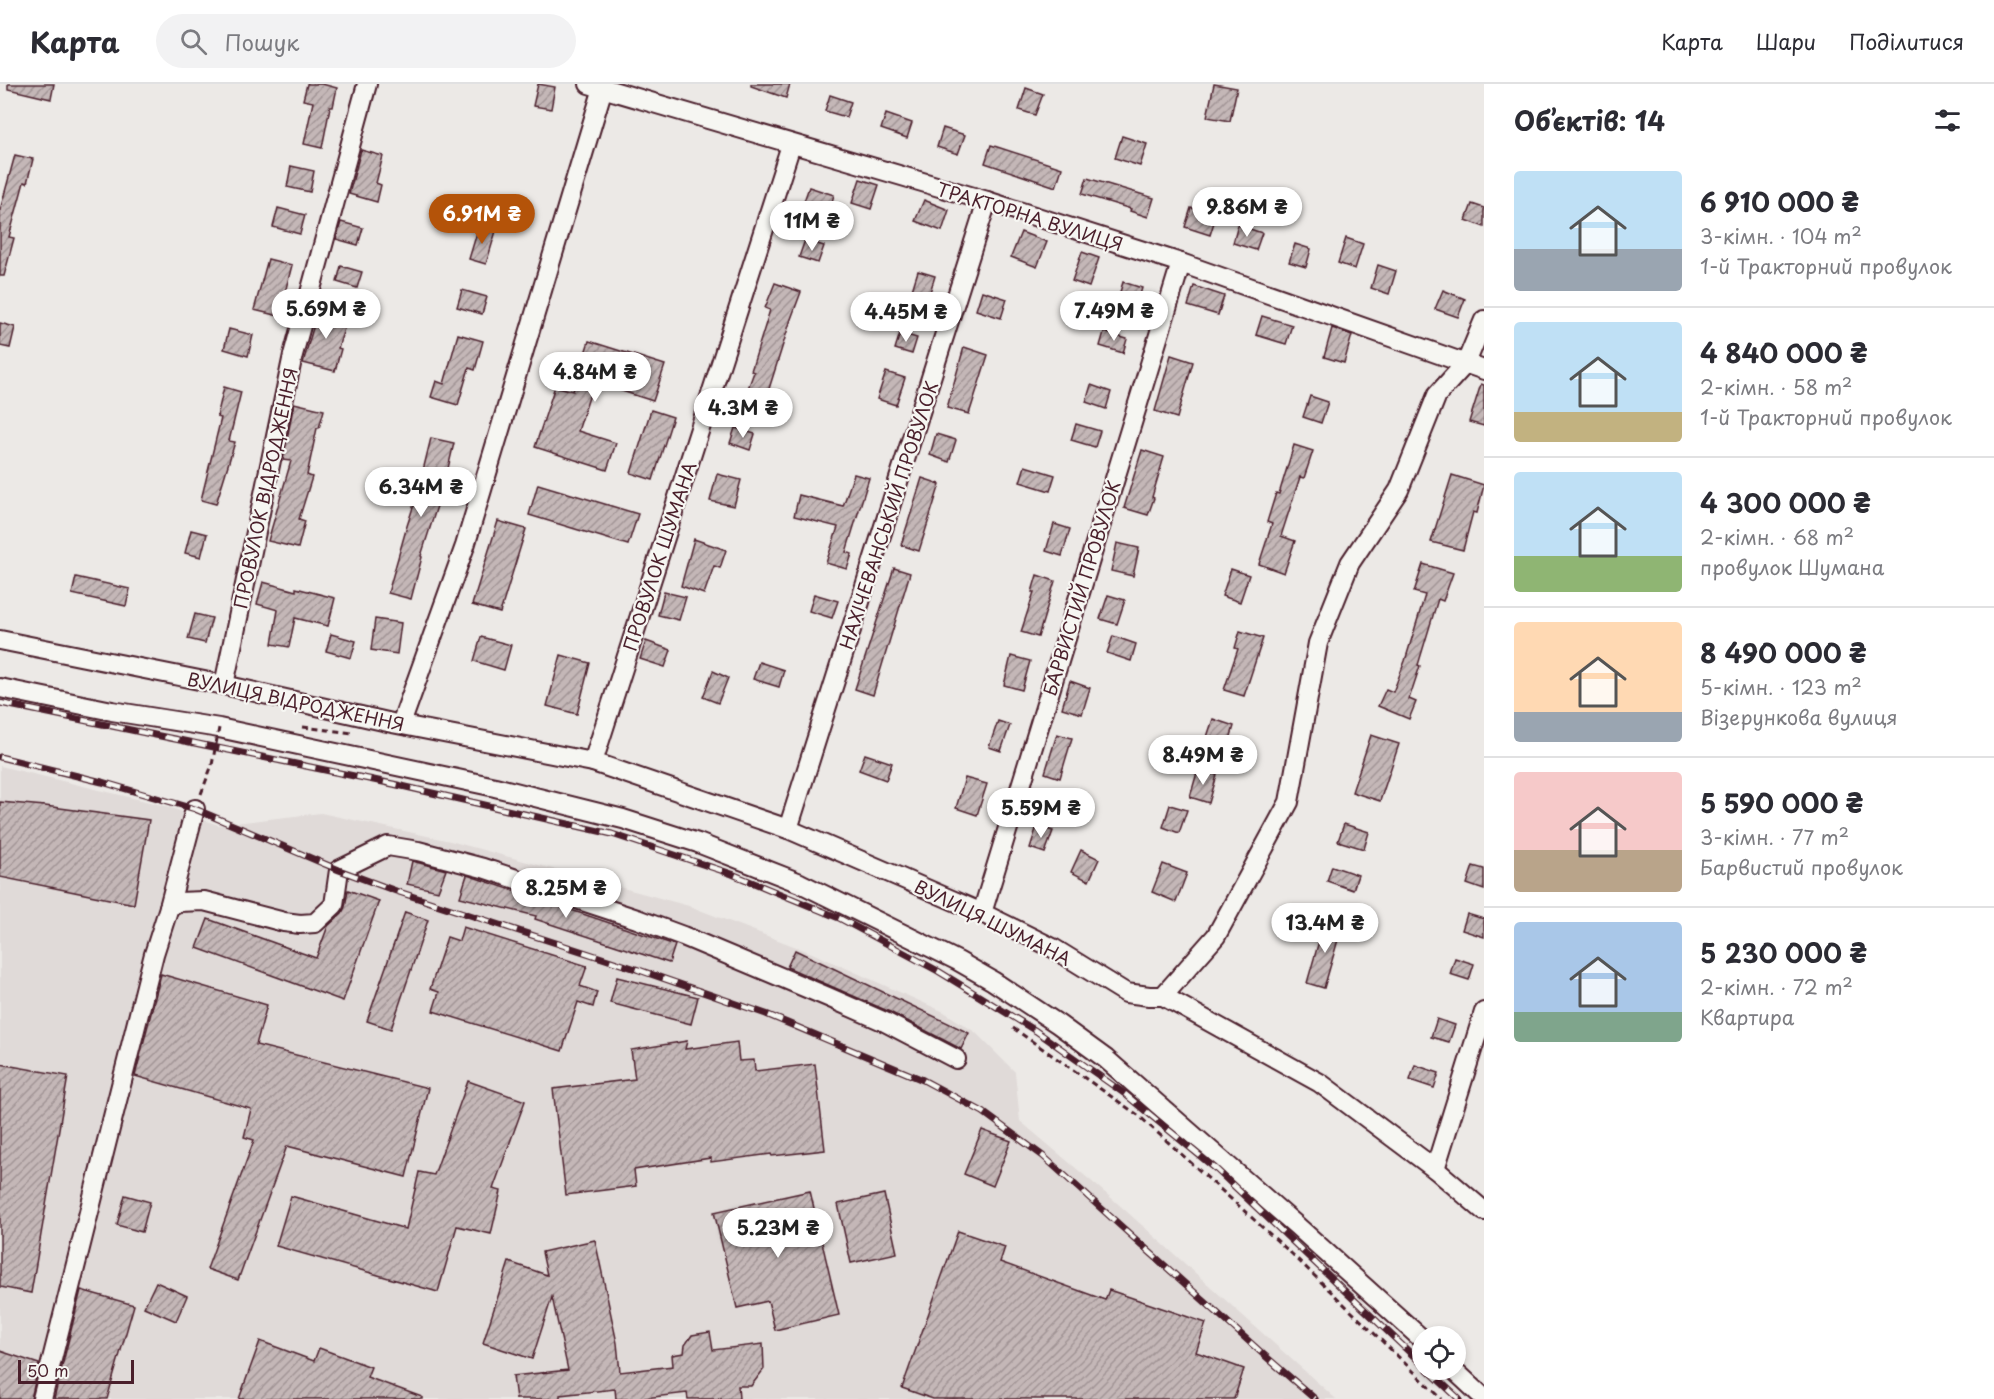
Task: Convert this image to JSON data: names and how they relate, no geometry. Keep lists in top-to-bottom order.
{
  "streets": {
    "street": [
      "ТРАКТОРНА ВУЛИЦЯ",
      "ПРОВУЛОК ВІДРОДЖЕННЯ",
      "НАХІЧЕВАНСЬКИЙ ПРОВУЛОК",
      "ПРОВУЛОК ШУМАНА",
      "БАРВИСТИЙ ПРОВУЛОК",
      "ВУЛИЦЯ ВІДРОДЖЕННЯ",
      "ВУЛИЦЯ ШУМАНА"
    ]
  },
  "crossings": [
    ["ТРАКТОРНА ВУЛИЦЯ", "НАХІЧЕВАНСЬКИЙ ПРОВУЛОК"],
    ["ТРАКТОРНА ВУЛИЦЯ", "ПРОВУЛОК ШУМАНА"],
    ["ТРАКТОРНА ВУЛИЦЯ", "БАРВИСТИЙ ПРОВУЛОК"],
    ["ПРОВУЛОК ВІДРОДЖЕННЯ", "ВУЛИЦЯ ВІДРОДЖЕННЯ"],
    ["НАХІЧЕВАНСЬКИЙ ПРОВУЛОК", "ВУЛИЦЯ ШУМАНА"],
    ["ПРОВУЛОК ШУМАНА", "ВУЛИЦЯ ВІДРОДЖЕННЯ"],
    ["ПРОВУЛОК ШУМАНА", "ВУЛИЦЯ ШУМАНА"],
    ["БАРВИСТИЙ ПРОВУЛОК", "ВУЛИЦЯ ШУМАНА"],
    ["ВУЛИЦЯ ВІДРОДЖЕННЯ", "ВУЛИЦЯ ШУМАНА"]
  ],
  "scale_bar": "50 m",
  "page": {
    "header": "Карта",
    "search": "Пошук",
    "nav": ["Карта", "Шари", "Поділитися"],
    "heading": "Об’єктів: 14",
    "list": [
      {
        "name": "6 910 000 ₴",
        "note": "3-кімн. · 104 m² · 1-й Тракторний провулок"
      },
      {
        "name": "4 840 000 ₴",
        "note": "2-кімн. · 58 m² · 1-й Тракторний провулок"
      },
      {
        "name": "4 300 000 ₴",
        "note": "2-кімн. · 68 m² · провулок Шумана"
      },
      {
        "name": "8 490 000 ₴",
        "note": "5-кімн. · 123 m² · Візерункова вулиця"
      },
      {
        "name": "5 590 000 ₴",
        "note": "3-кімн. · 77 m² · Барвистий провулок"
      },
      {
        "name": "5 230 000 ₴",
        "note": "2-кімн. · 72 m² · Квартира"
      }
    ],
    "price": [
      "9.86M ₴",
      "6.91M ₴",
      "11M ₴",
      "5.69M ₴",
      "7.49M ₴",
      "4.45M ₴",
      "4.84M ₴",
      "4.3M ₴",
      "6.34M ₴",
      "8.49M ₴",
      "5.59M ₴",
      "8.25M ₴",
      "13.4M ₴",
      "5.23M ₴"
    ],
    "scale": "50 m"
  }
}
